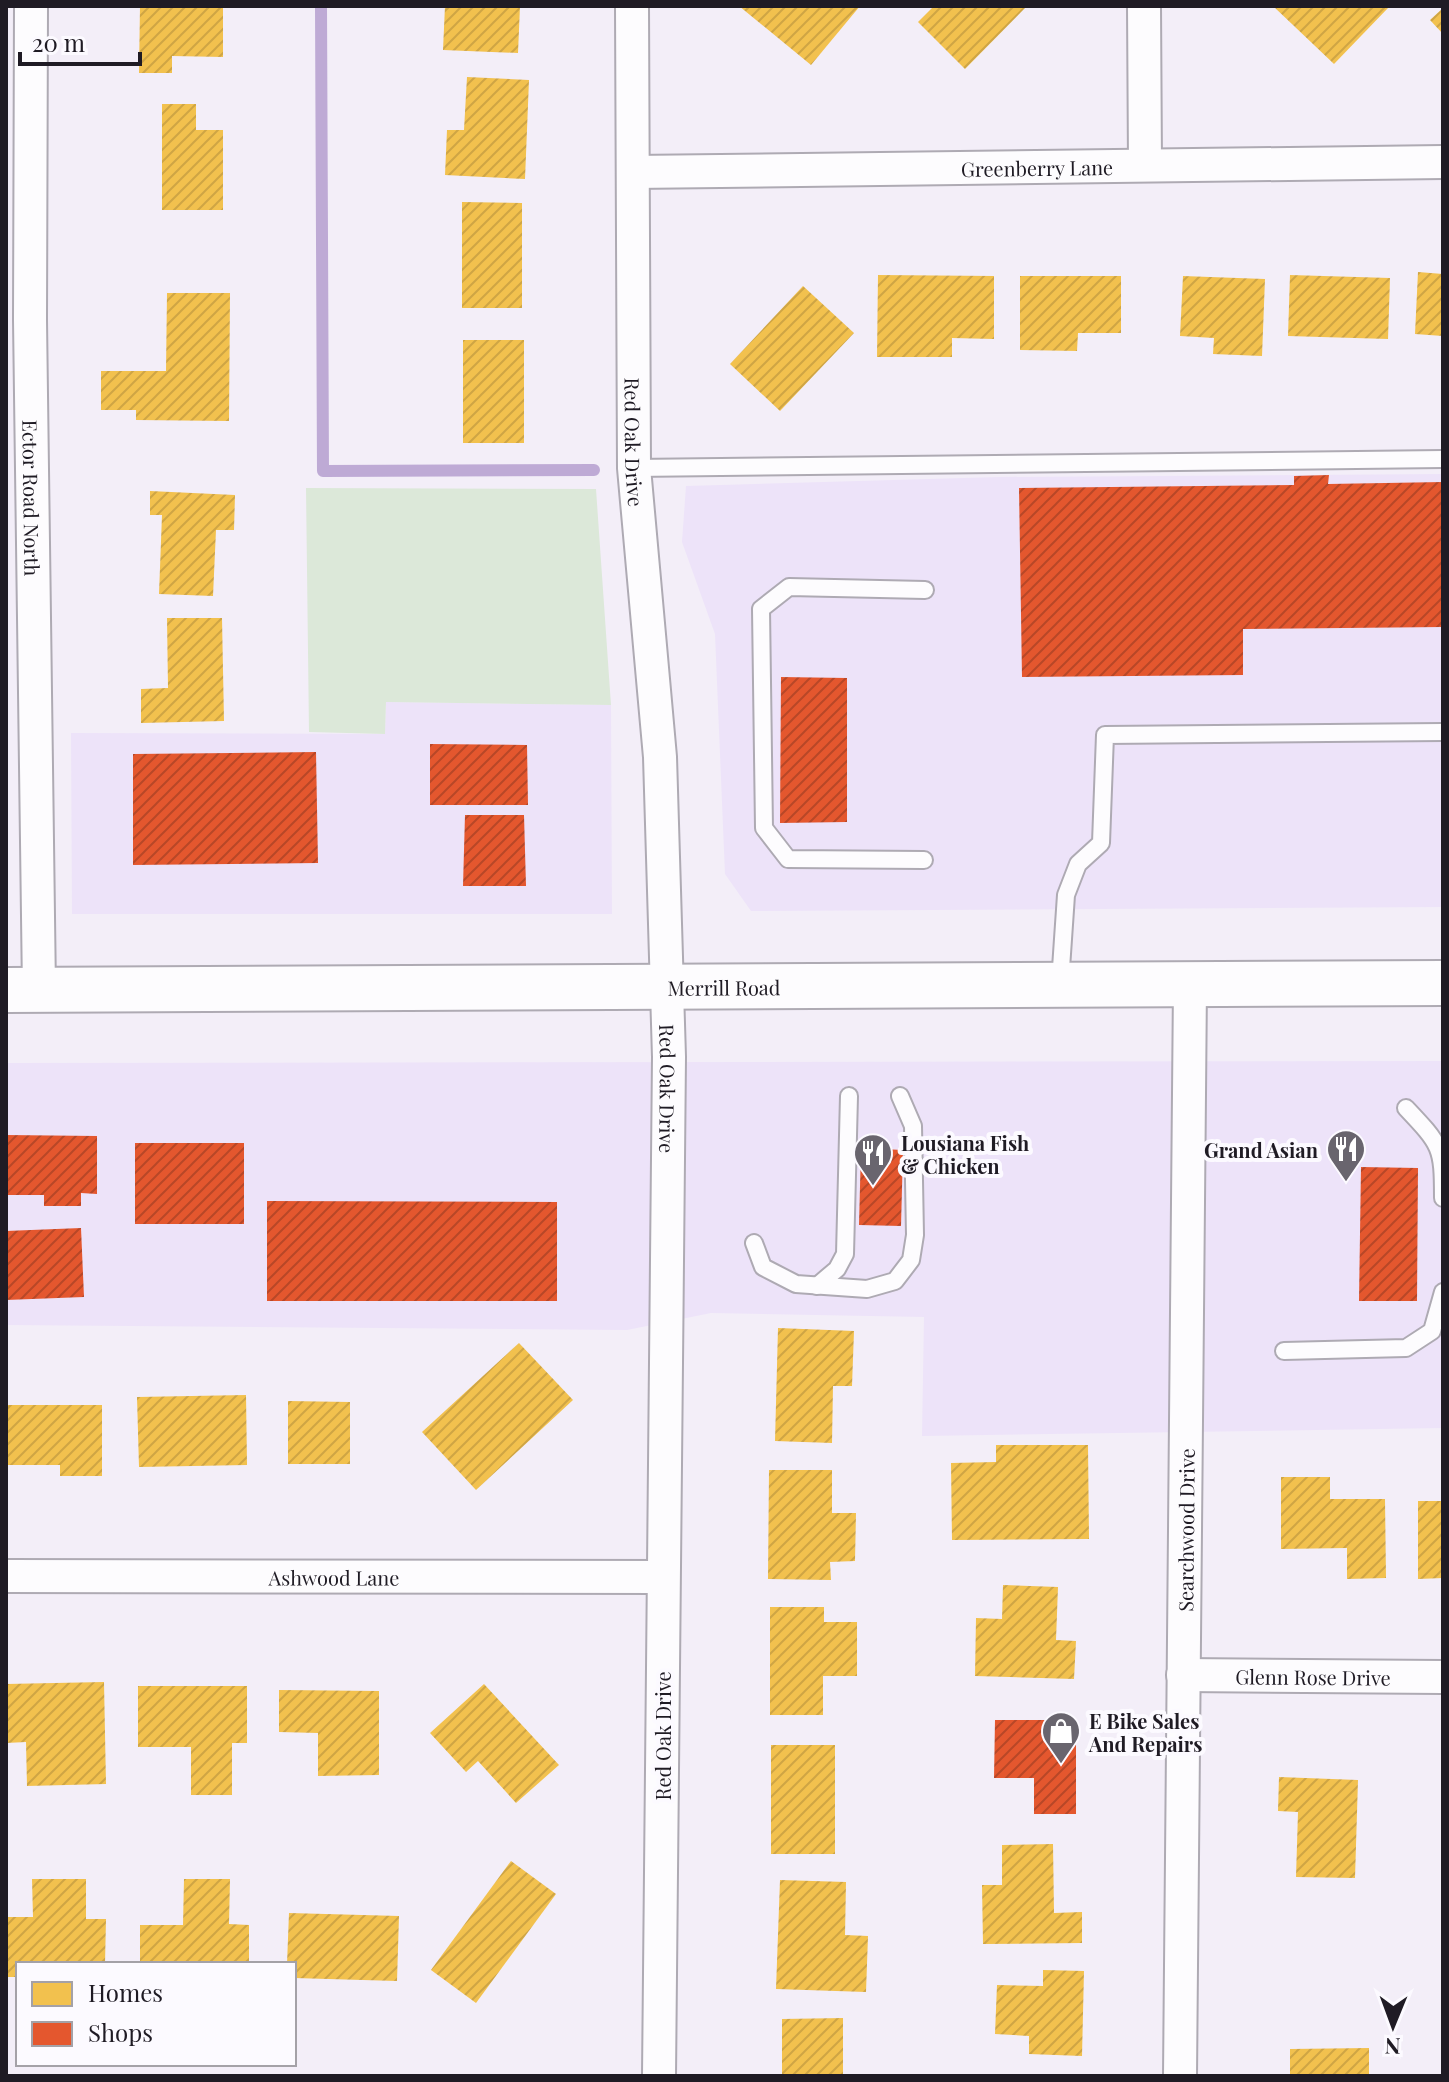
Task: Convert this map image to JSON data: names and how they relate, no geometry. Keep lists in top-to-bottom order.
{
  "streets": {
    "main road": ["Merrill Road"],
    "street": [
      "Greenberry Lane",
      "Red Oak Drive",
      "Ector Road North",
      "Searchwood Drive",
      "Ashwood Lane",
      "Glenn Rose Drive"
    ]
  },
  "crossings": [
    ["Greenberry Lane", "Red Oak Drive"],
    ["Red Oak Drive", "Merrill Road"],
    ["Red Oak Drive", "Ashwood Lane"],
    ["Ector Road North", "Merrill Road"],
    ["Merrill Road", "Searchwood Drive"],
    ["Searchwood Drive", "Glenn Rose Drive"]
  ],
  "places": {
    "restaurant": ["Grand Asian", "Lousiana Fish & Chicken"],
    "shop": ["E Bike Sales And Repairs"]
  },
  "legend": ["Homes", "Shops"],
  "scale_bar": "20 m",
  "north": "bottom"
}
